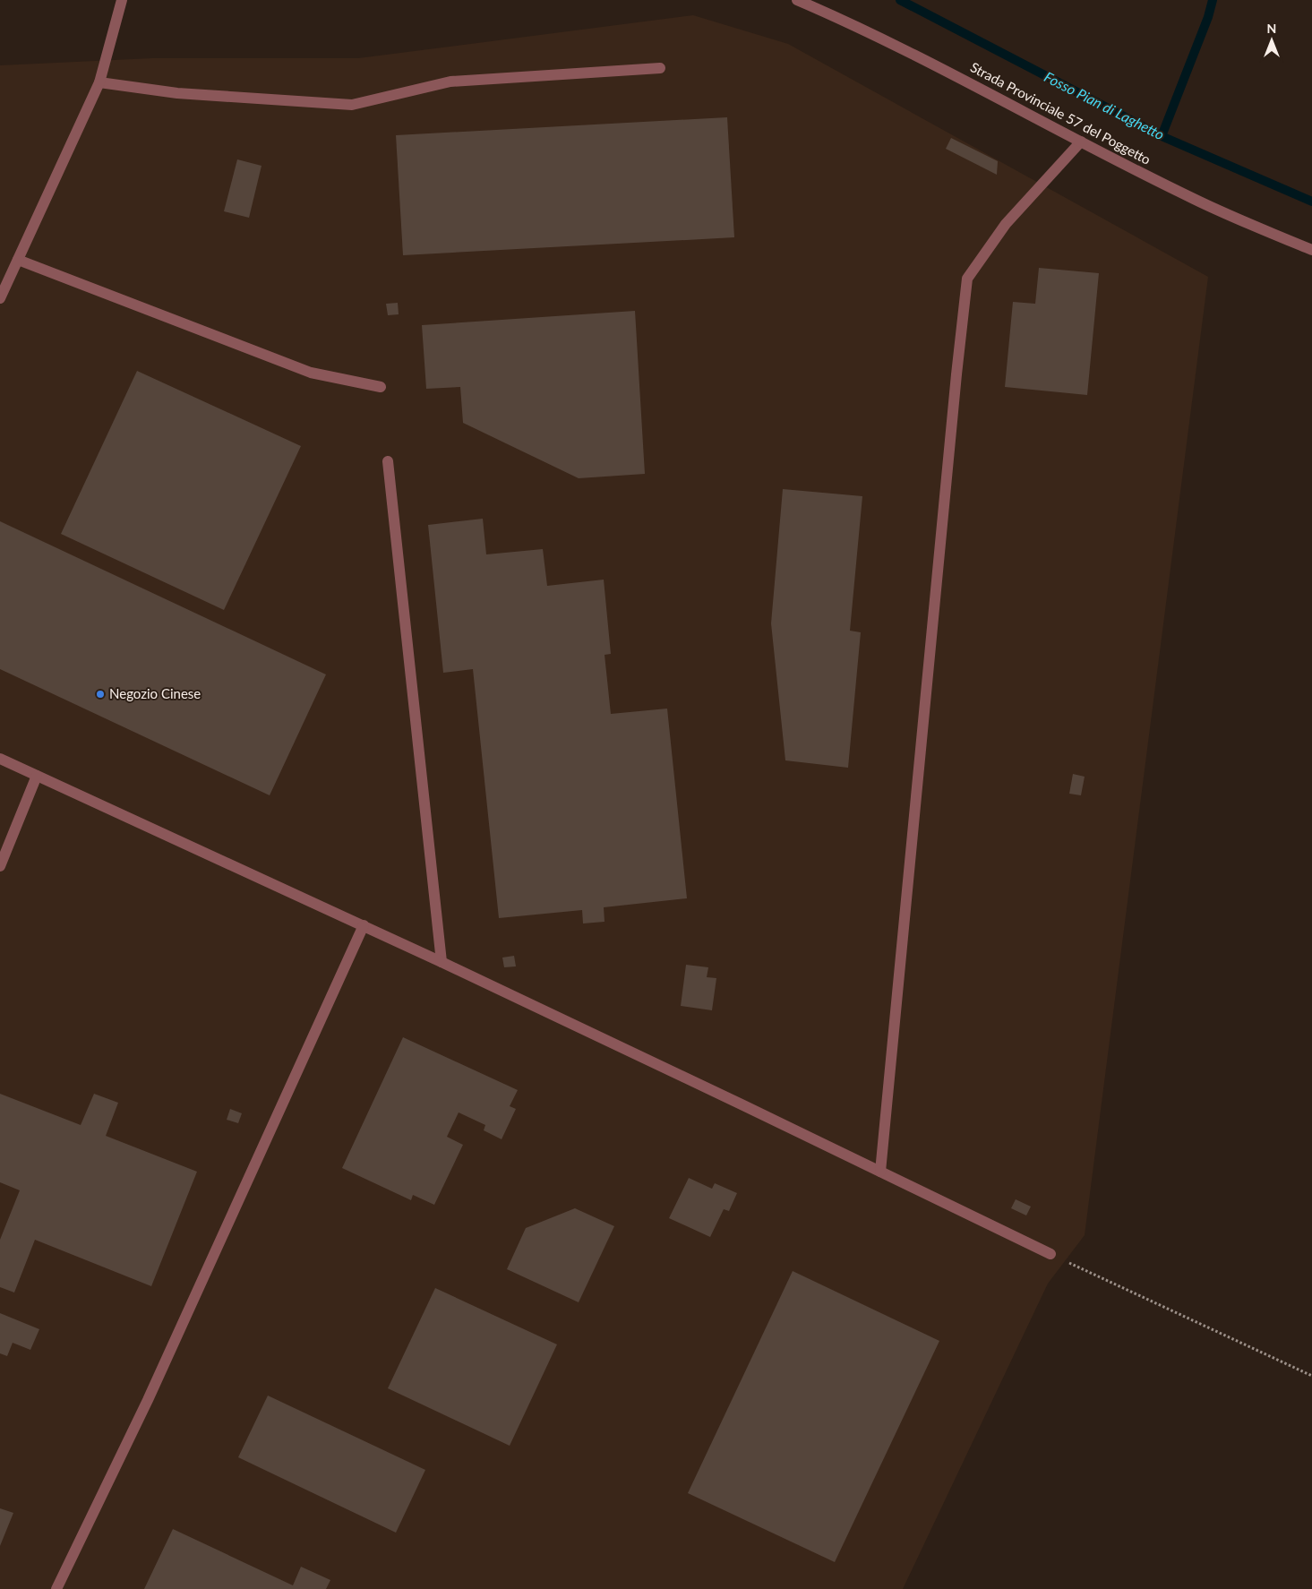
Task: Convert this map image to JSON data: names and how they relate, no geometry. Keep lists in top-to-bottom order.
{
  "streets": {
    "street": ["Strada Provinciale 57 del Poggetto"]
  },
  "water": ["Fosso Pian di Laghetto"],
  "places": ["Negozio Cinese"],
  "north": "top"
}
